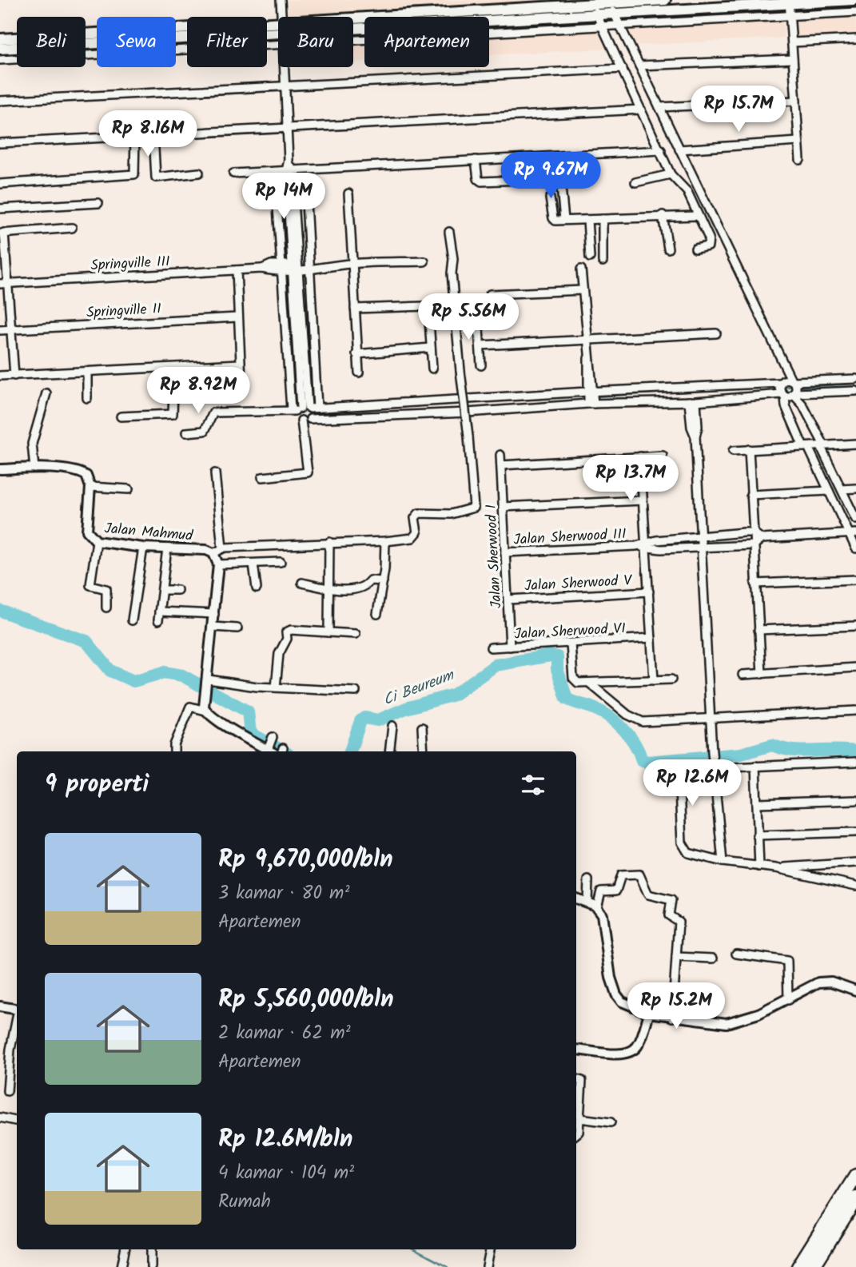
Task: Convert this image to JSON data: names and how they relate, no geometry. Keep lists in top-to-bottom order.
{
  "streets": {
    "street": [
      "Springville III",
      "Springville II",
      "Jalan Mahmud",
      "Jalan Sherwood III",
      "Jalan Sherwood I",
      "Jalan Sherwood V",
      "Jalan Sherwood VI"
    ]
  },
  "crossings": [
    ["Jalan Sherwood III", "Jalan Sherwood I"],
    ["Jalan Sherwood I", "Jalan Sherwood V"],
    ["Jalan Sherwood I", "Jalan Sherwood VI"]
  ],
  "water": ["Ci Beureum"],
  "page": {
    "chip": [
      "Beli",
      "Sewa",
      "Filter",
      "Baru",
      "Apartemen"
    ],
    "price": [
      "Rp 15.7M",
      "Rp 8.16M",
      "Rp 9.67M",
      "Rp 14M",
      "Rp 5.56M",
      "Rp 8.92M",
      "Rp 13.7M",
      "Rp 12.6M",
      "Rp 15.2M"
    ],
    "heading": "9 properti",
    "list": [
      {
        "name": "Rp 9,670,000/bln",
        "note": "3 kamar · 80 m² · Apartemen"
      },
      {
        "name": "Rp 5,560,000/bln",
        "note": "2 kamar · 62 m² · Apartemen"
      },
      {
        "name": "Rp 12.6M/bln",
        "note": "4 kamar · 104 m² · Rumah"
      }
    ]
  }
}
